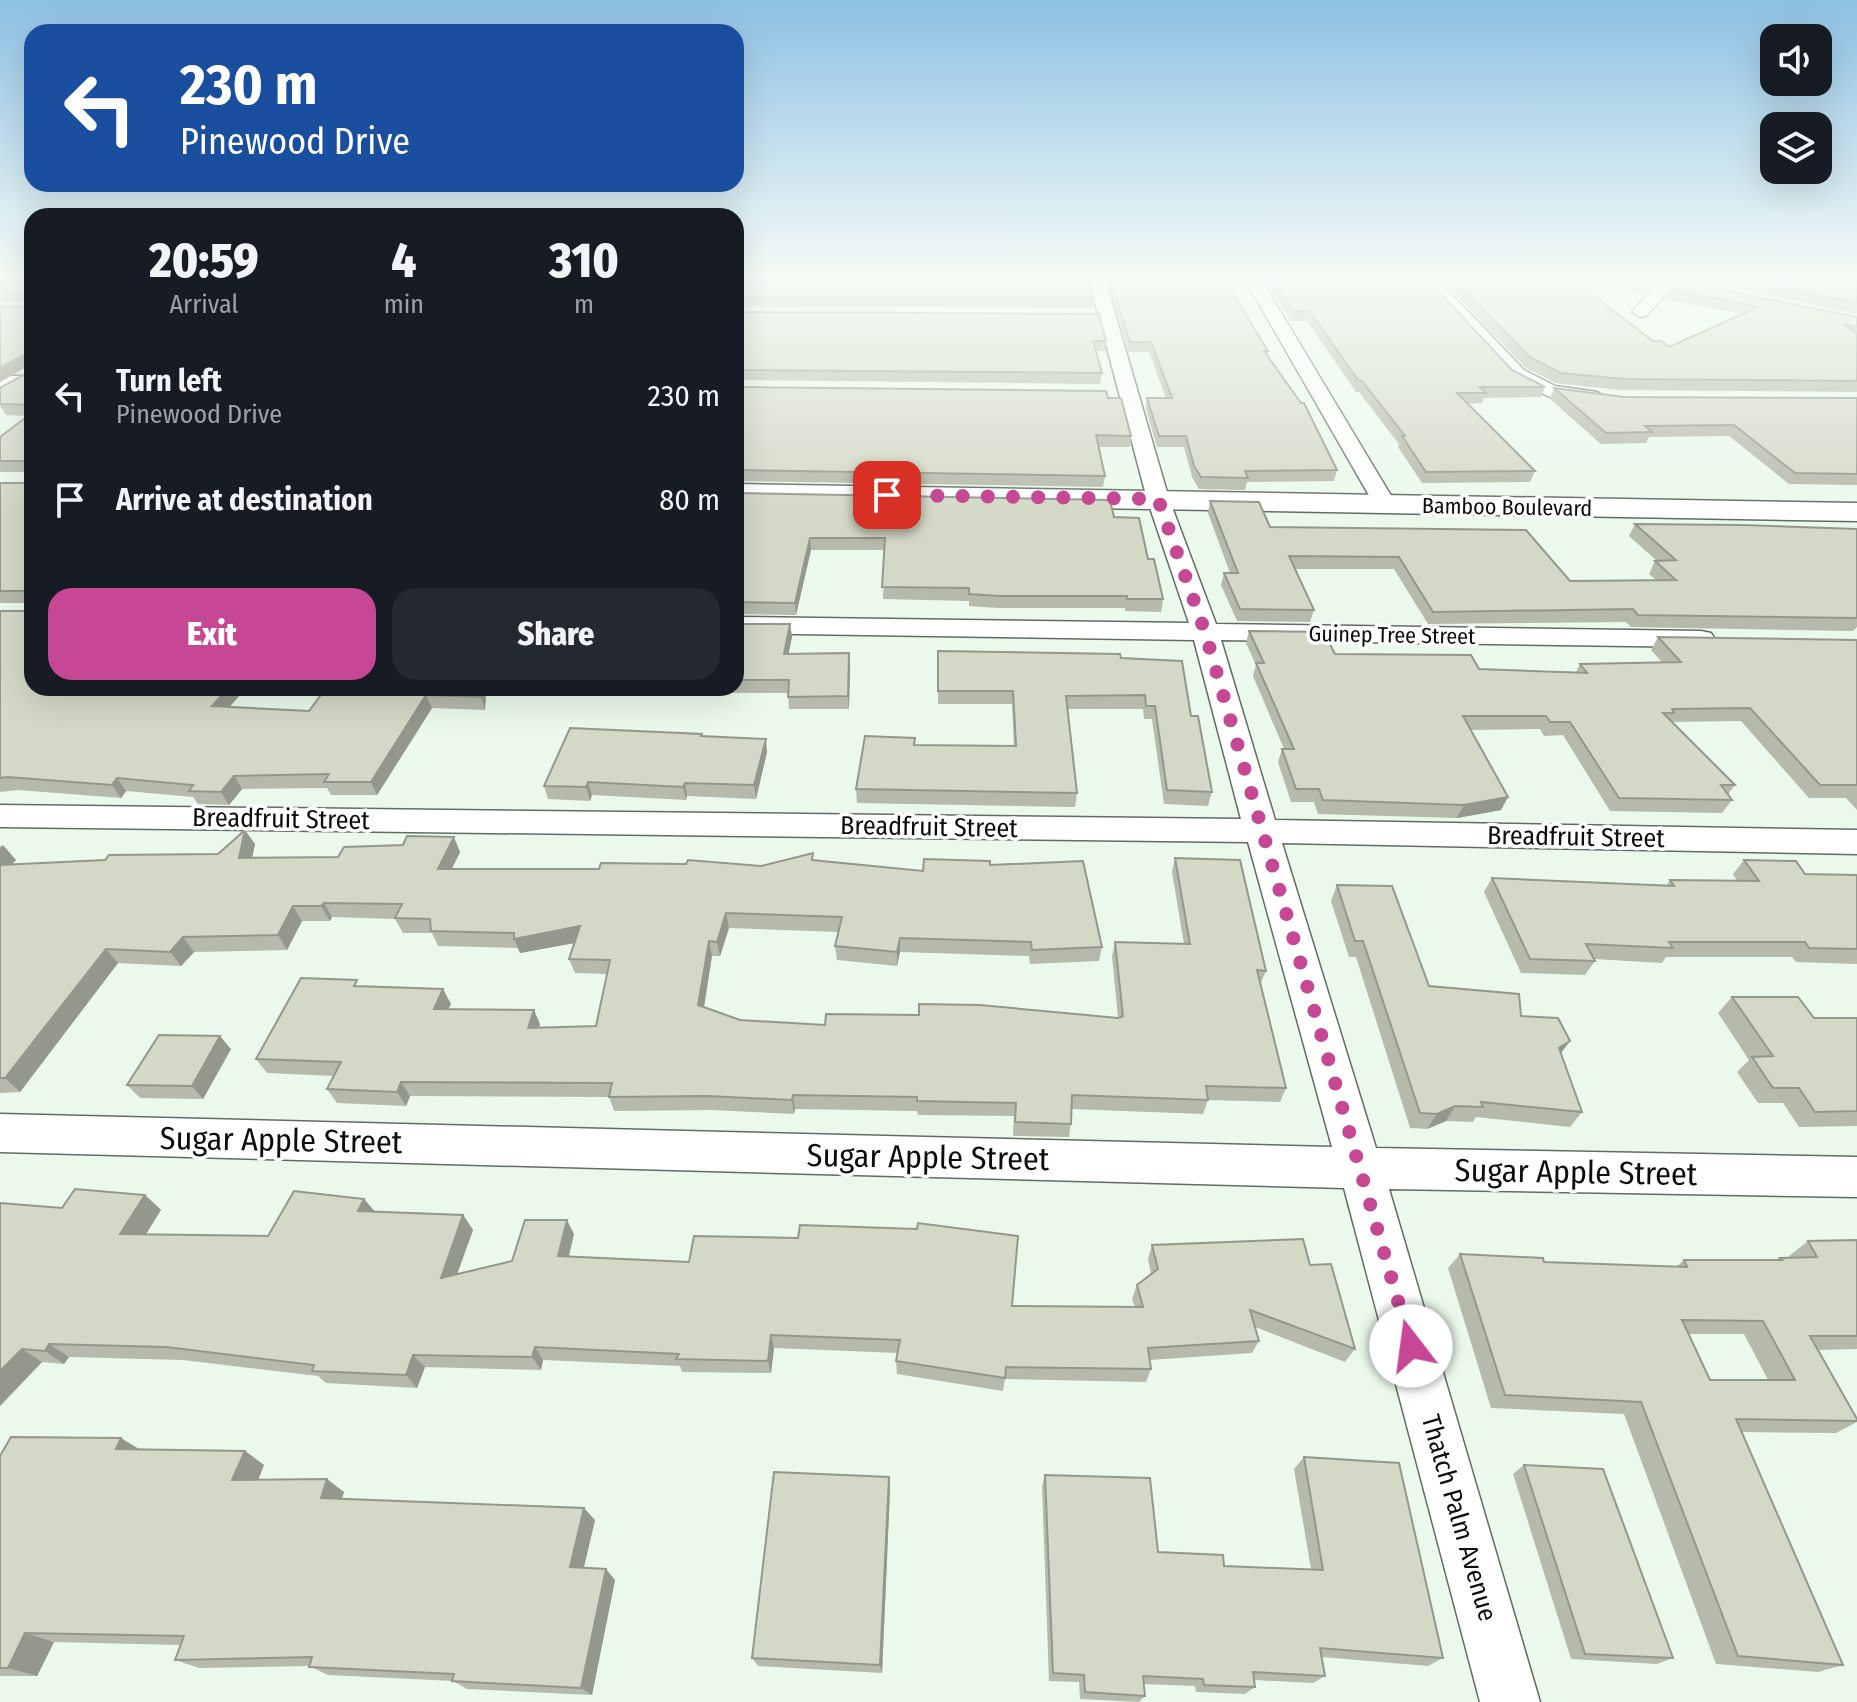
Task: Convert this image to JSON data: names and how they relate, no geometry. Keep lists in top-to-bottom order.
{
  "streets": {
    "main road": ["Bamboo Boulevard"],
    "street": [
      "Guinep Tree Street",
      "Breadfruit Street",
      "Sugar Apple Street",
      "Thatch Palm Avenue"
    ]
  },
  "crossings": [
    ["Bamboo Boulevard", "Thatch Palm Avenue"],
    ["Guinep Tree Street", "Thatch Palm Avenue"],
    ["Breadfruit Street", "Thatch Palm Avenue"],
    ["Sugar Apple Street", "Thatch Palm Avenue"]
  ],
  "page": {
    "turn": ["230 m", "Pinewood Drive"],
    "eta": [
      "20:59",
      "Arrival",
      "4",
      "min",
      "310",
      "m"
    ],
    "list": [
      {
        "name": "Turn left",
        "note": "Pinewood Drive",
        "value": "230 m"
      },
      {
        "name": "Arrive at destination",
        "value": "80 m"
      }
    ],
    "buttons": ["Exit", "Share"]
  }
}
